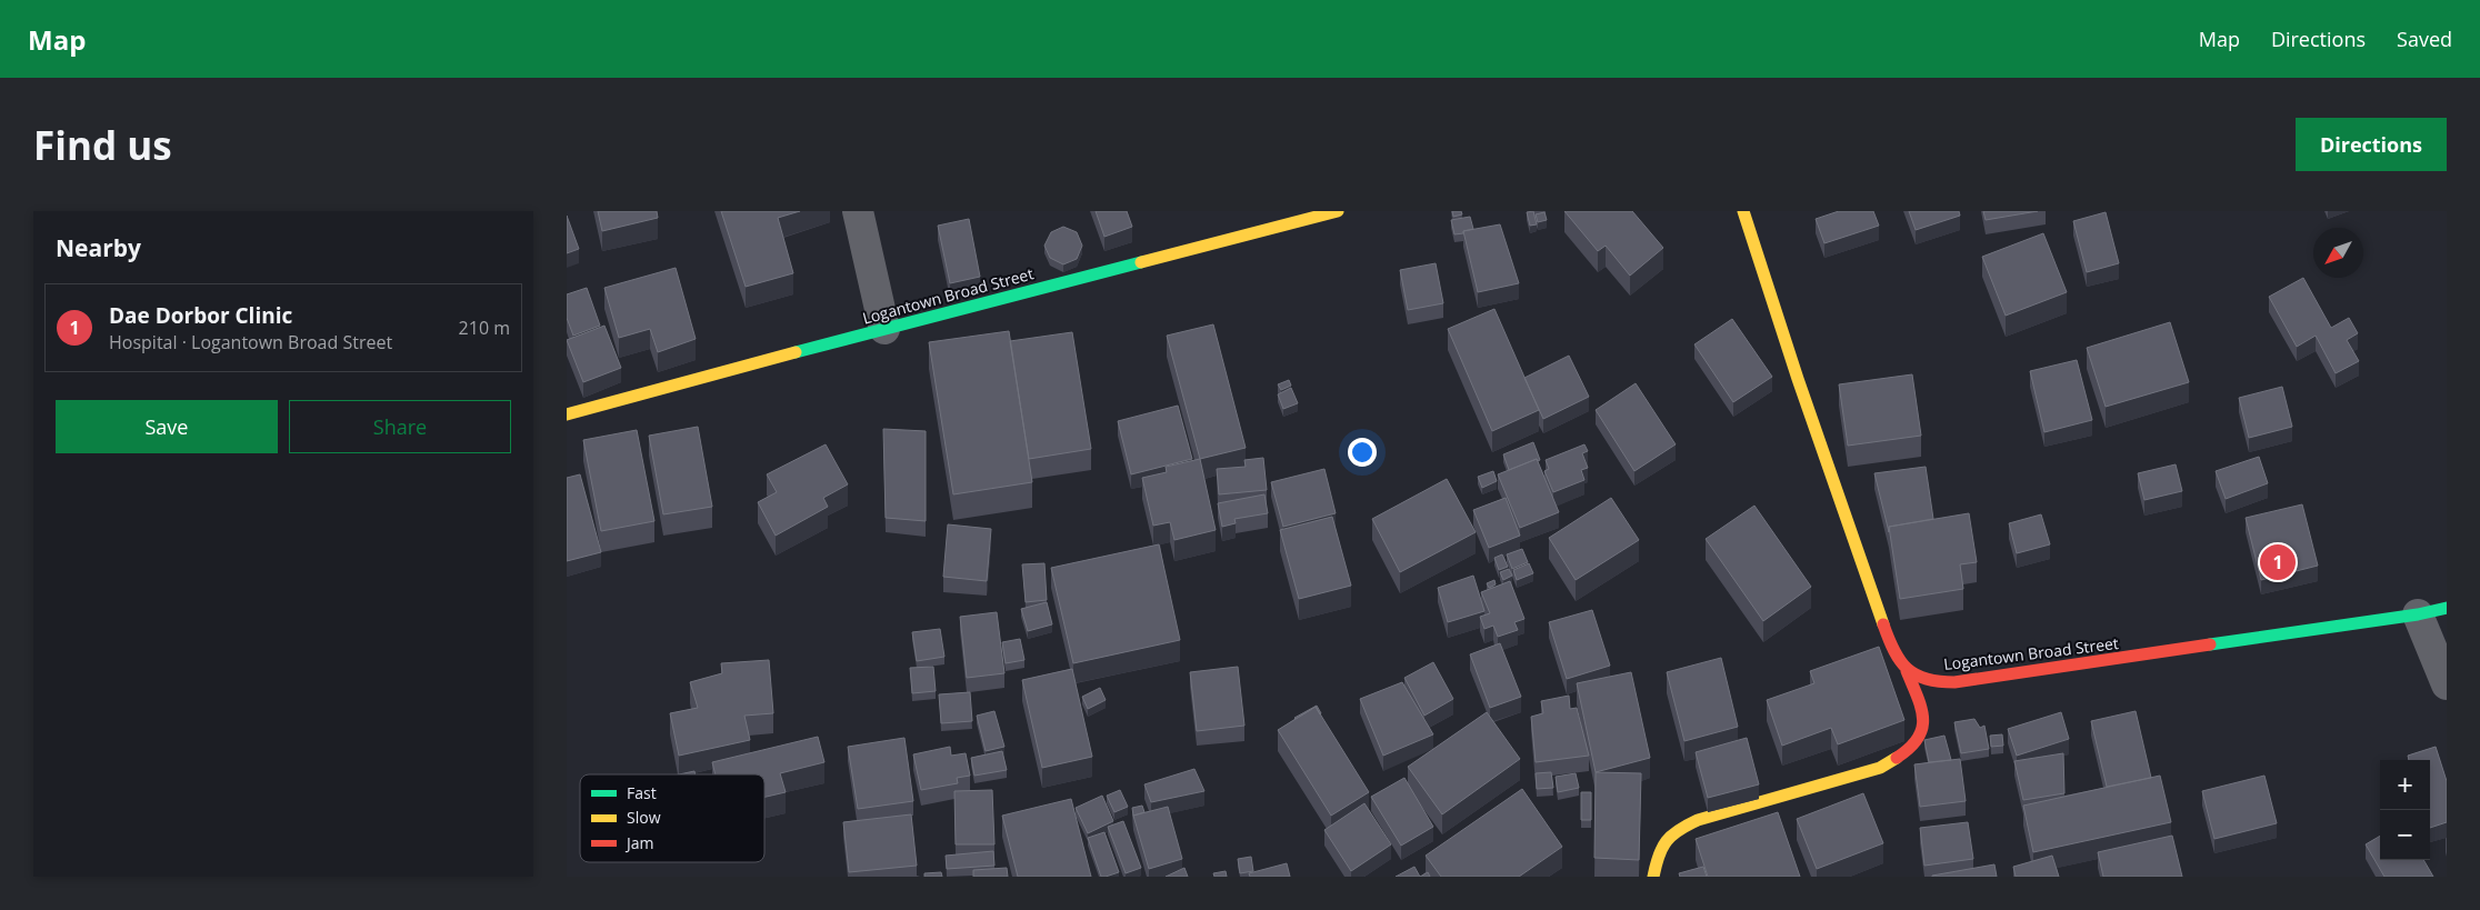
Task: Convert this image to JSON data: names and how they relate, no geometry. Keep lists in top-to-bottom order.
{
  "streets": {
    "street": ["Logantown Broad Street"]
  },
  "legend": ["Fast", "Slow", "Jam"],
  "north": "bottom left",
  "page": {
    "header": "Map",
    "nav": ["Map", "Directions", "Saved"],
    "buttons": [
      "Directions",
      ["Save", "Share"]
    ],
    "title": "Find us",
    "heading": "Nearby",
    "list": [
      {
        "mark": "1",
        "name": "Dae Dorbor Clinic",
        "note": "Hospital · Logantown Broad Street",
        "value": "210 m"
      }
    ],
    "pins": "1",
    "map_buttons": ["+", "−"]
  }
}
